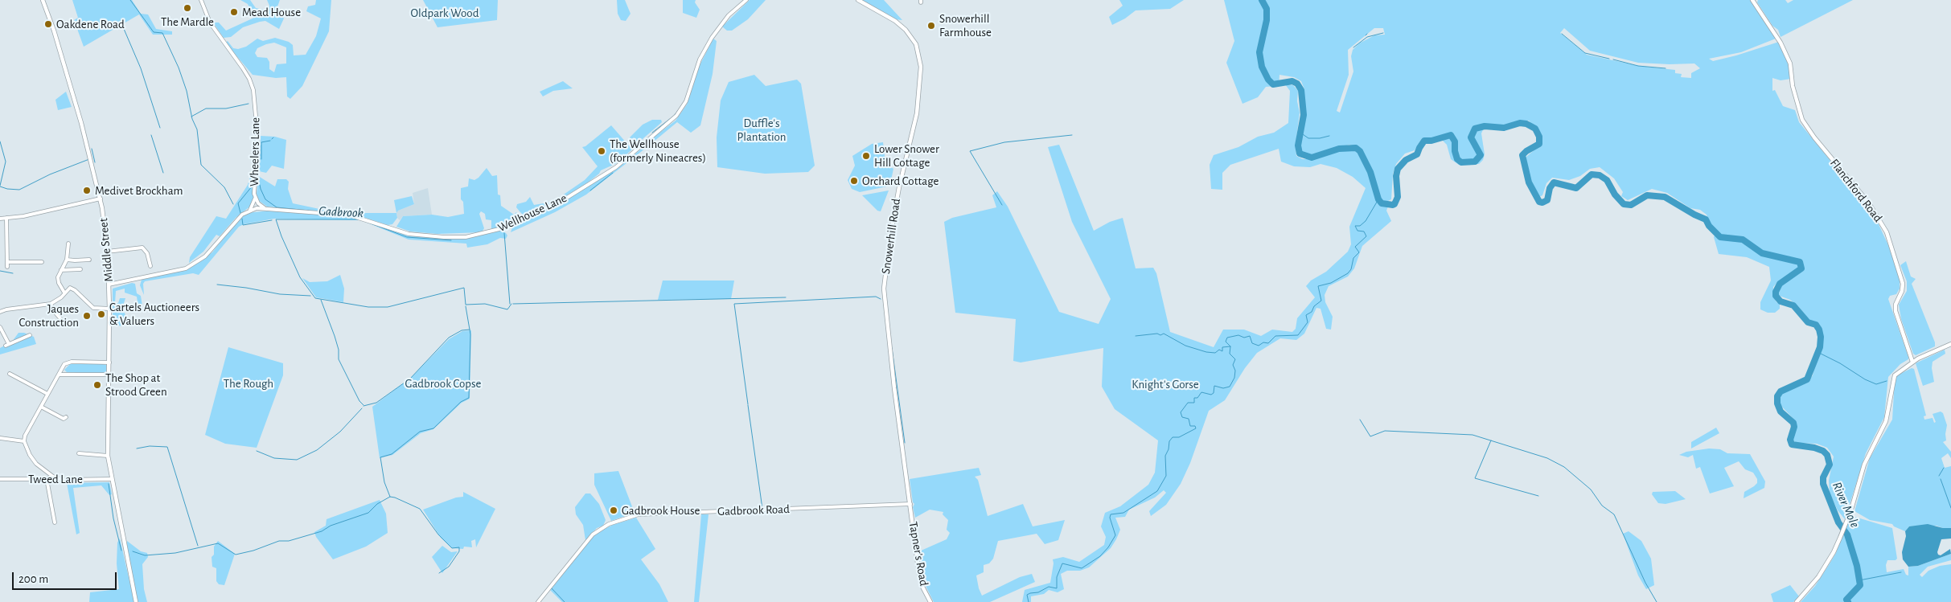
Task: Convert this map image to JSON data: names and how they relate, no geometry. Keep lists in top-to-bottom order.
{
  "streets": {
    "street": [
      "Wheelers Lane",
      "Flanchford Road",
      "Wellhouse Lane",
      "Snowerhill Road",
      "Middle Street",
      "Tweed Lane",
      "Gadbrook Road",
      "Tapner's Road"
    ]
  },
  "crossings": [
    ["Wheelers Lane", "Wellhouse Lane"],
    ["Wellhouse Lane", "Middle Street"],
    ["Snowerhill Road", "Gadbrook Road"],
    ["Snowerhill Road", "Tapner's Road"],
    ["Middle Street", "Tweed Lane"],
    ["Gadbrook Road", "Tapner's Road"]
  ],
  "water": ["Gadbrook", "River Mole"],
  "parks": [
    "Oldpark Wood",
    "Duffle's Plantation",
    "The Rough",
    "Gadbrook Copse",
    "Knight's Gorse"
  ],
  "places": [
    "The Mardle",
    "Mead House",
    "Oakdene Road",
    "Snowerhill Farmhouse",
    "The Wellhouse (formerly Nineacres)",
    "Lower Snower Hill Cottage",
    "Orchard Cottage",
    "Medivet Brockham",
    "Cartels Auctioneers & Valuers",
    "Jaques Construction",
    "The Shop at Strood Green",
    "Gadbrook House"
  ],
  "scale_bar": "200 m"
}
